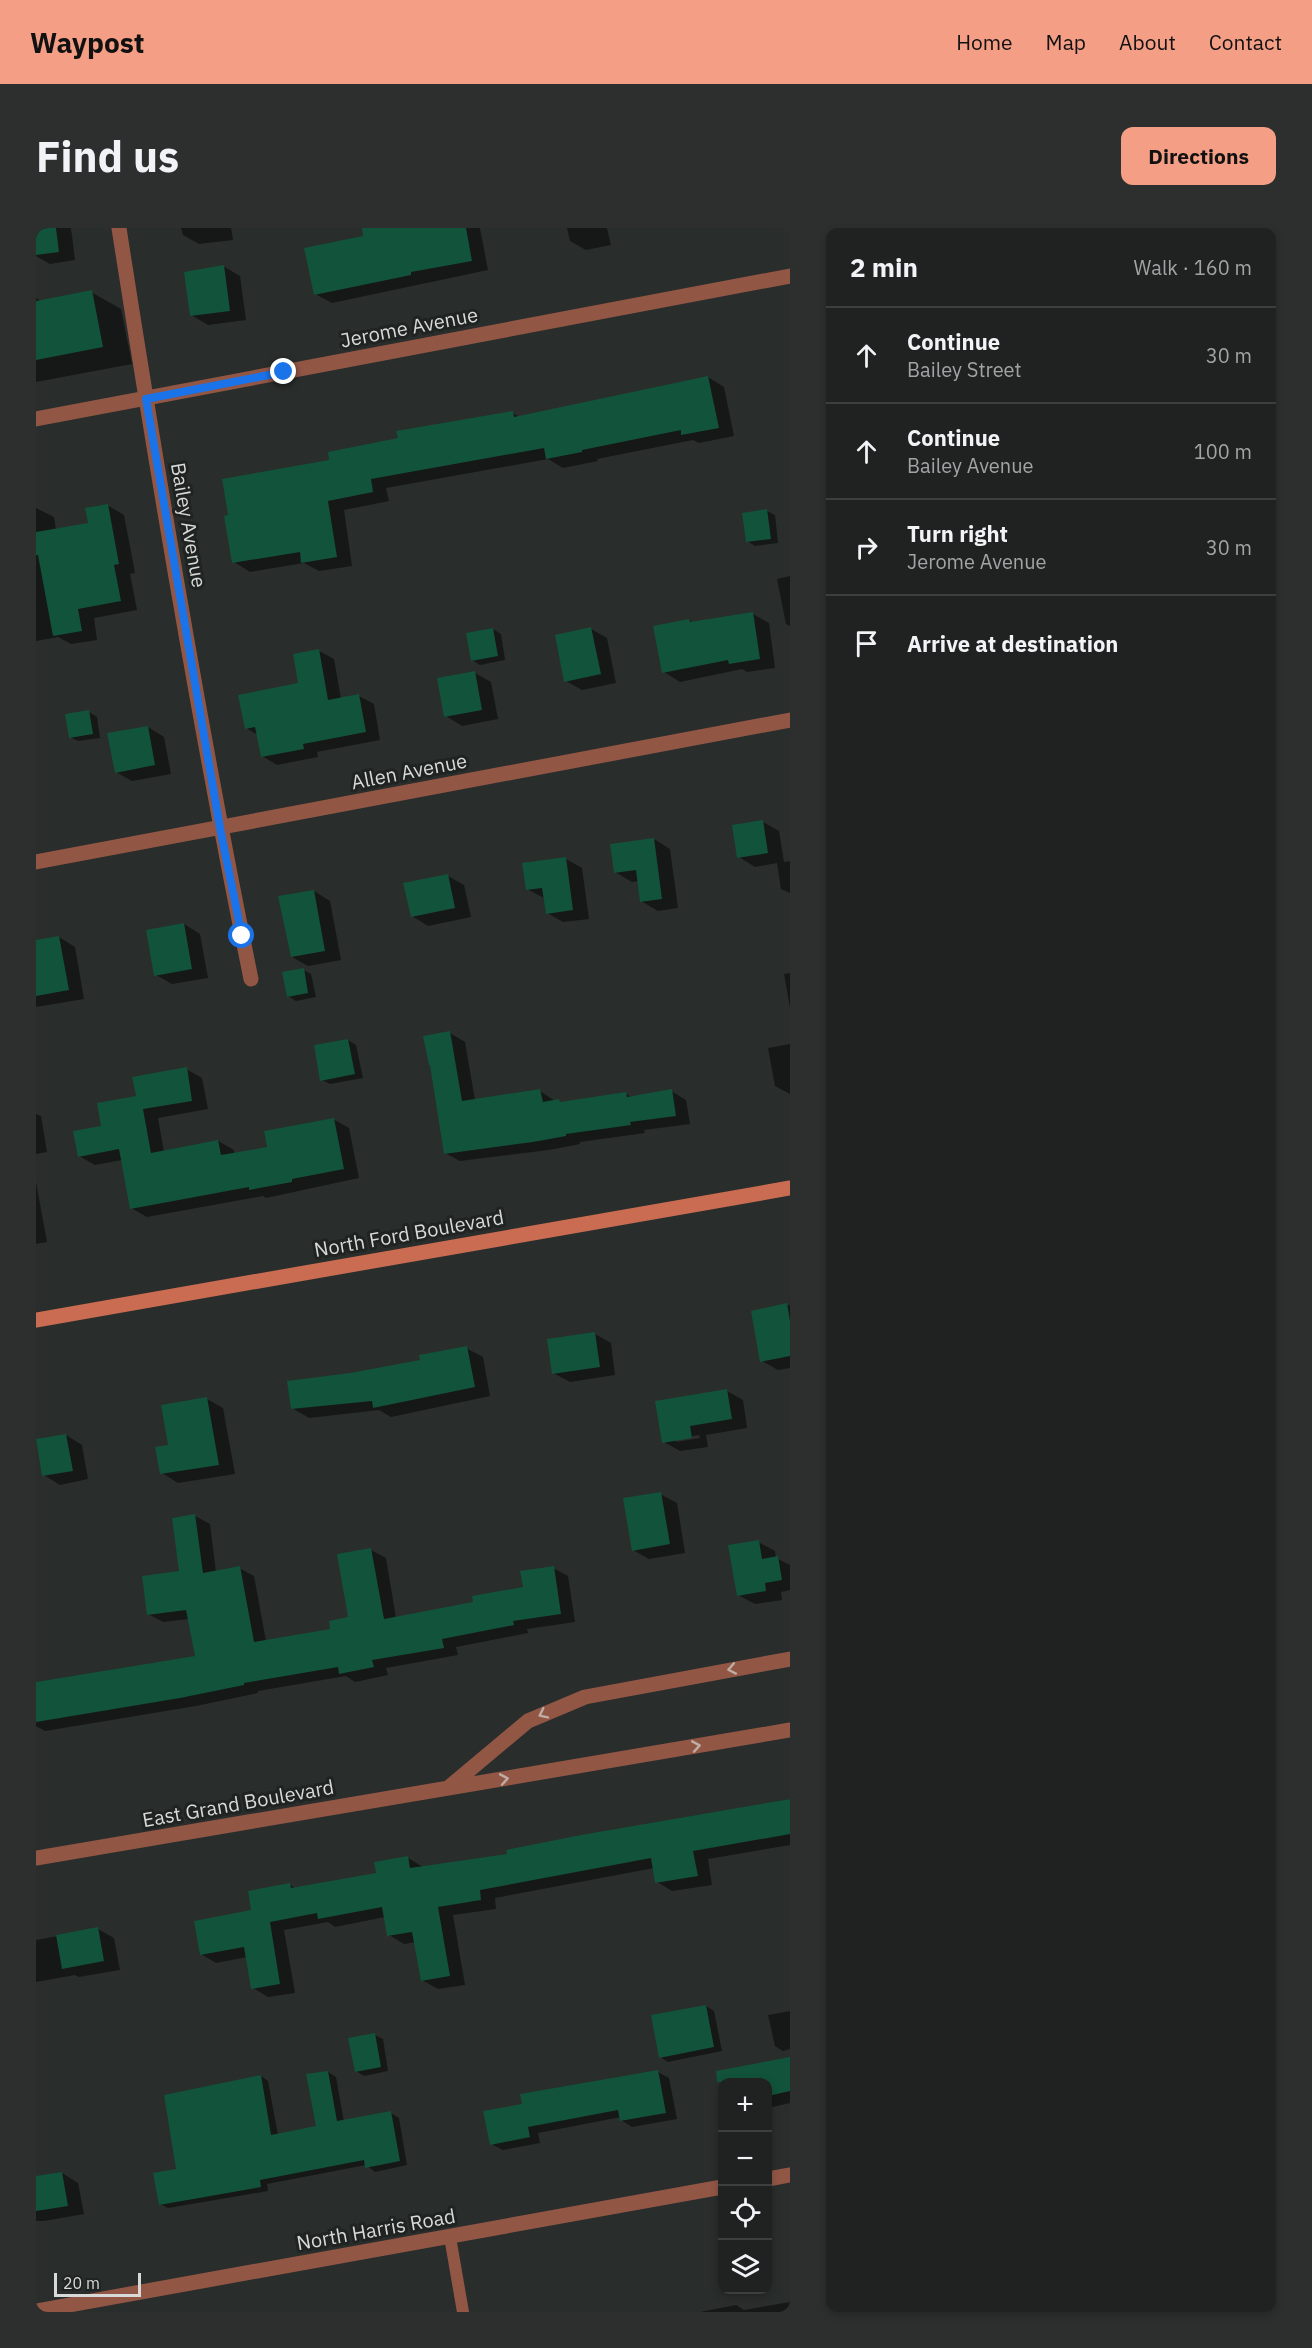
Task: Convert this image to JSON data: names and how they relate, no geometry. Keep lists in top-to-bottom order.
{
  "streets": {
    "main road": ["North Ford Boulevard"],
    "street": [
      "Jerome Avenue",
      "Bailey Avenue",
      "Allen Avenue",
      "East Grand Boulevard",
      "North Harris Road"
    ]
  },
  "crossings": [
    ["Jerome Avenue", "Bailey Avenue"],
    ["Bailey Avenue", "Allen Avenue"]
  ],
  "scale_bar": "20 m",
  "page": {
    "header": "Waypost",
    "nav": [
      "Home",
      "Map",
      "About",
      "Contact"
    ],
    "buttons": "Directions",
    "title": "Find us",
    "heading": ["2 min", "Walk · 160 m"],
    "list": [
      ["Continue", "Bailey Street", "30 m"],
      ["Continue", "Bailey Avenue", "100 m"],
      ["Turn right", "Jerome Avenue", "30 m"],
      "Arrive at destination"
    ],
    "map_buttons": ["+", "−"],
    "scale": "20 m"
  }
}
